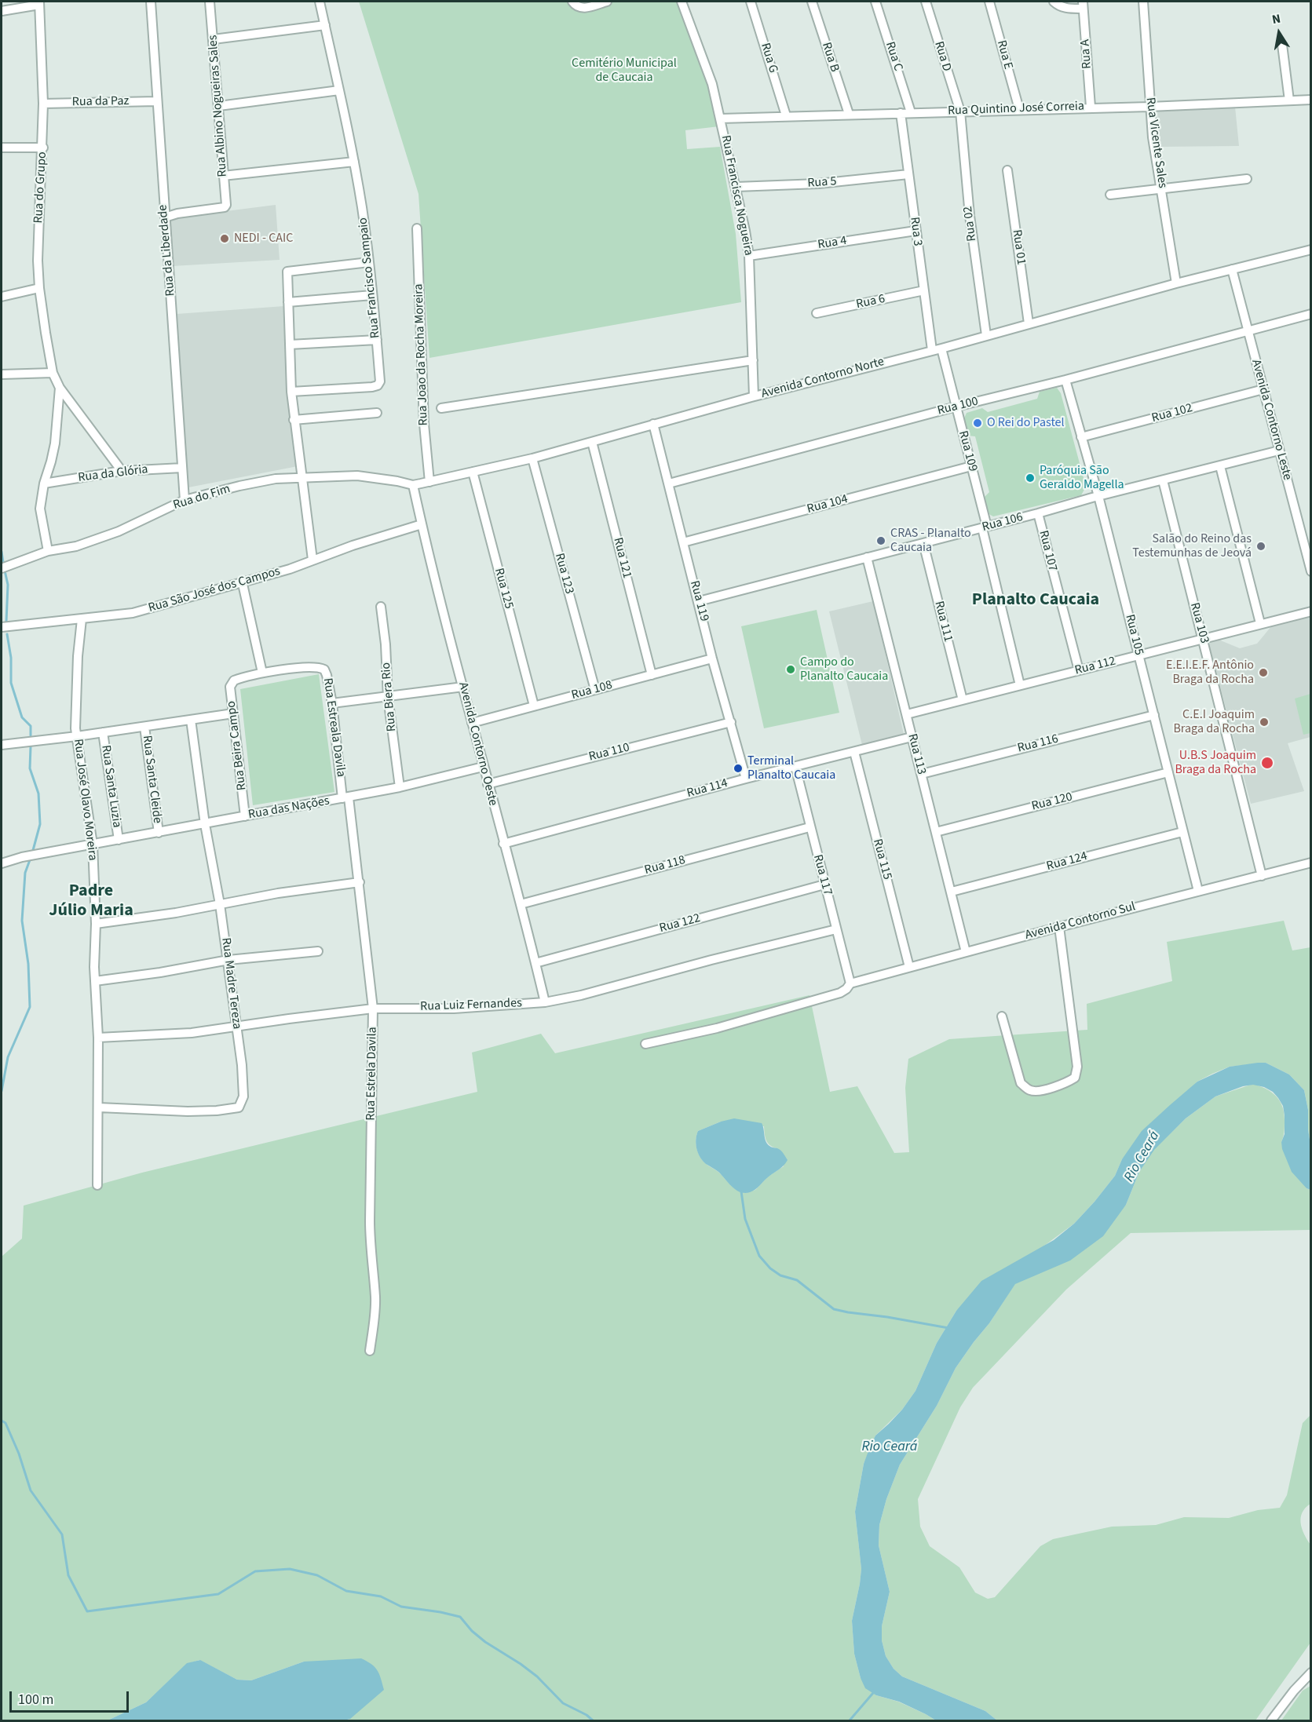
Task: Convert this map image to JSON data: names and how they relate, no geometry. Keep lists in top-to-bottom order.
{
  "streets": {
    "street": [
      "Rua A",
      "Rua E",
      "Rua C",
      "Rua D",
      "Rua B",
      "Rua G",
      "Rua da Paz",
      "Rua Albino Nogueiras Sales",
      "Rua Quintino José Correia",
      "Rua Vicente Sales",
      "Rua 5",
      "Rua do Grupo",
      "Rua Francisca Nogueira",
      "Rua 02",
      "Rua 3",
      "Rua 4",
      "Rua 01",
      "Rua da Liberdade",
      "Rua Francisco Sampaio",
      "Rua 6",
      "Rua Joao da Rocha Moreira",
      "Avenida Contorno Norte",
      "Rua 100",
      "Rua 102",
      "Avenida Contorno Leste",
      "Rua 109",
      "Rua da Glória",
      "Rua do Fim",
      "Rua 104",
      "Rua 106",
      "Rua 107",
      "Rua 121",
      "Rua 123",
      "Rua 125",
      "Rua São José dos Campos",
      "Rua 119",
      "Rua 111",
      "Rua 103",
      "Rua 105",
      "Rua 112",
      "Rua 108",
      "Rua Biera Rio",
      "Rua Estreala Davila",
      "Avenida Contorno Oeste",
      "Rua 116",
      "Rua Beira Campo",
      "Rua 110",
      "Rua 113",
      "Rua Santa Cleide",
      "Rua Santa Luzia",
      "Rua 114",
      "Rua José Olavo Moreira",
      "Rua 120",
      "Rua das Nações",
      "Rua 115",
      "Rua 124",
      "Rua 118",
      "Rua 117",
      "Avenida Contorno Sul",
      "Rua 122",
      "Rua Madre Tereza",
      "Rua Luiz Fernandes",
      "Rua Estrela Davila"
    ]
  },
  "crossings": [
    ["Rua A", "Rua Quintino José Correia"],
    ["Rua E", "Rua Quintino José Correia"],
    ["Rua C", "Rua Quintino José Correia"],
    ["Rua D", "Rua Quintino José Correia"],
    ["Rua D", "Rua 02"],
    ["Rua B", "Rua Quintino José Correia"],
    ["Rua G", "Rua Quintino José Correia"],
    ["Rua da Paz", "Rua do Grupo"],
    ["Rua da Paz", "Rua da Liberdade"],
    ["Rua Albino Nogueiras Sales", "Rua da Liberdade"],
    ["Rua Quintino José Correia", "Rua Vicente Sales"],
    ["Rua Quintino José Correia", "Rua Francisca Nogueira"],
    ["Rua Quintino José Correia", "Rua 02"],
    ["Rua Quintino José Correia", "Rua 3"],
    ["Rua Vicente Sales", "Avenida Contorno Norte"],
    ["Rua 5", "Rua Francisca Nogueira"],
    ["Rua 5", "Rua 3"],
    ["Rua do Grupo", "Rua da Glória"],
    ["Rua Francisca Nogueira", "Rua 4"],
    ["Rua Francisca Nogueira", "Avenida Contorno Norte"],
    ["Rua 02", "Avenida Contorno Norte"],
    ["Rua 3", "Rua 4"],
    ["Rua 3", "Rua 6"],
    ["Rua 3", "Avenida Contorno Norte"],
    ["Rua 01", "Avenida Contorno Norte"],
    ["Rua da Liberdade", "Rua da Glória"],
    ["Rua da Liberdade", "Rua do Fim"],
    ["Rua Joao da Rocha Moreira", "Avenida Contorno Norte"],
    ["Avenida Contorno Norte", "Avenida Contorno Leste"],
    ["Avenida Contorno Norte", "Rua 109"],
    ["Avenida Contorno Norte", "Rua do Fim"],
    ["Avenida Contorno Norte", "Rua 121"],
    ["Avenida Contorno Norte", "Rua 123"],
    ["Avenida Contorno Norte", "Rua 125"],
    ["Avenida Contorno Norte", "Rua 119"],
    ["Avenida Contorno Norte", "Avenida Contorno Oeste"],
    ["Rua 100", "Avenida Contorno Leste"],
    ["Rua 100", "Rua 109"],
    ["Rua 100", "Rua 119"],
    ["Rua 100", "Rua 105"],
    ["Rua 102", "Avenida Contorno Leste"],
    ["Rua 102", "Rua 105"],
    ["Avenida Contorno Leste", "Rua 106"],
    ["Rua 109", "Rua 104"],
    ["Rua 109", "Rua 106"],
    ["Rua 109", "Rua 112"],
    ["Rua do Fim", "Avenida Contorno Oeste"],
    ["Rua 104", "Rua 119"],
    ["Rua 106", "Rua 107"],
    ["Rua 106", "Rua 119"],
    ["Rua 106", "Rua 111"],
    ["Rua 106", "Rua 103"],
    ["Rua 106", "Rua 105"],
    ["Rua 106", "Rua 113"],
    ["Rua 107", "Rua 112"],
    ["Rua 121", "Rua 108"],
    ["Rua 123", "Rua 108"],
    ["Rua 125", "Rua 108"],
    ["Rua São José dos Campos", "Avenida Contorno Oeste"],
    ["Rua São José dos Campos", "Rua José Olavo Moreira"],
    ["Rua 119", "Rua 108"],
    ["Rua 119", "Rua 110"],
    ["Rua 119", "Rua 114"],
    ["Rua 111", "Rua 112"],
    ["Rua 103", "Rua 112"],
    ["Rua 103", "Avenida Contorno Sul"],
    ["Rua 105", "Rua 112"],
    ["Rua 105", "Rua 116"],
    ["Rua 105", "Rua 120"],
    ["Rua 105", "Rua 124"],
    ["Rua 105", "Avenida Contorno Sul"],
    ["Rua 112", "Rua 113"],
    ["Rua 108", "Avenida Contorno Oeste"],
    ["Rua Biera Rio", "Rua das Nações"],
    ["Rua Estreala Davila", "Rua Beira Campo"],
    ["Rua Estreala Davila", "Rua das Nações"],
    ["Rua Estreala Davila", "Rua Estrela Davila"],
    ["Avenida Contorno Oeste", "Rua 110"],
    ["Avenida Contorno Oeste", "Rua 114"],
    ["Avenida Contorno Oeste", "Rua das Nações"],
    ["Avenida Contorno Oeste", "Rua 118"],
    ["Avenida Contorno Oeste", "Rua 122"],
    ["Avenida Contorno Oeste", "Rua Luiz Fernandes"],
    ["Rua 116", "Rua 113"],
    ["Rua Beira Campo", "Rua Santa Cleide"],
    ["Rua Beira Campo", "Rua das Nações"],
    ["Rua 113", "Rua 114"],
    ["Rua 113", "Rua 120"],
    ["Rua 113", "Rua 124"],
    ["Rua 113", "Avenida Contorno Sul"],
    ["Rua Santa Cleide", "Rua Santa Luzia"],
    ["Rua Santa Cleide", "Rua José Olavo Moreira"],
    ["Rua Santa Cleide", "Rua das Nações"],
    ["Rua Santa Cleide", "Rua Madre Tereza"],
    ["Rua Santa Luzia", "Rua das Nações"],
    ["Rua 114", "Rua 115"],
    ["Rua 114", "Rua 117"],
    ["Rua José Olavo Moreira", "Rua das Nações"],
    ["Rua José Olavo Moreira", "Rua Madre Tereza"],
    ["Rua José Olavo Moreira", "Rua Luiz Fernandes"],
    ["Rua das Nações", "Rua Madre Tereza"],
    ["Rua das Nações", "Rua Estrela Davila"],
    ["Rua 115", "Avenida Contorno Sul"],
    ["Rua 118", "Rua 117"],
    ["Rua 117", "Avenida Contorno Sul"],
    ["Rua 117", "Rua 122"],
    ["Rua 117", "Rua Luiz Fernandes"],
    ["Rua Madre Tereza", "Rua Luiz Fernandes"],
    ["Rua Luiz Fernandes", "Rua Estrela Davila"]
  ],
  "districts": ["Planalto Caucaia", "Padre Júlio Maria"],
  "water": ["Rio Ceará"],
  "parks": ["Cemitério Municipal de Caucaia"],
  "places": [
    "NEDI - CAIC",
    "O Rei do Pastel",
    "Paróquia São Geraldo Magella",
    "CRAS - Planalto Caucaia",
    "Salão do Reino das Testemunhas de Jeová",
    "Campo do Planalto Caucaia",
    "E.E.I.E.F. Antônio Braga da Rocha",
    "C.E.I Joaquim Braga da Rocha",
    "U.B.S Joaquim Braga da Rocha",
    "Terminal Planalto Caucaia"
  ],
  "scale_bar": "100 m",
  "north": "top"
}
